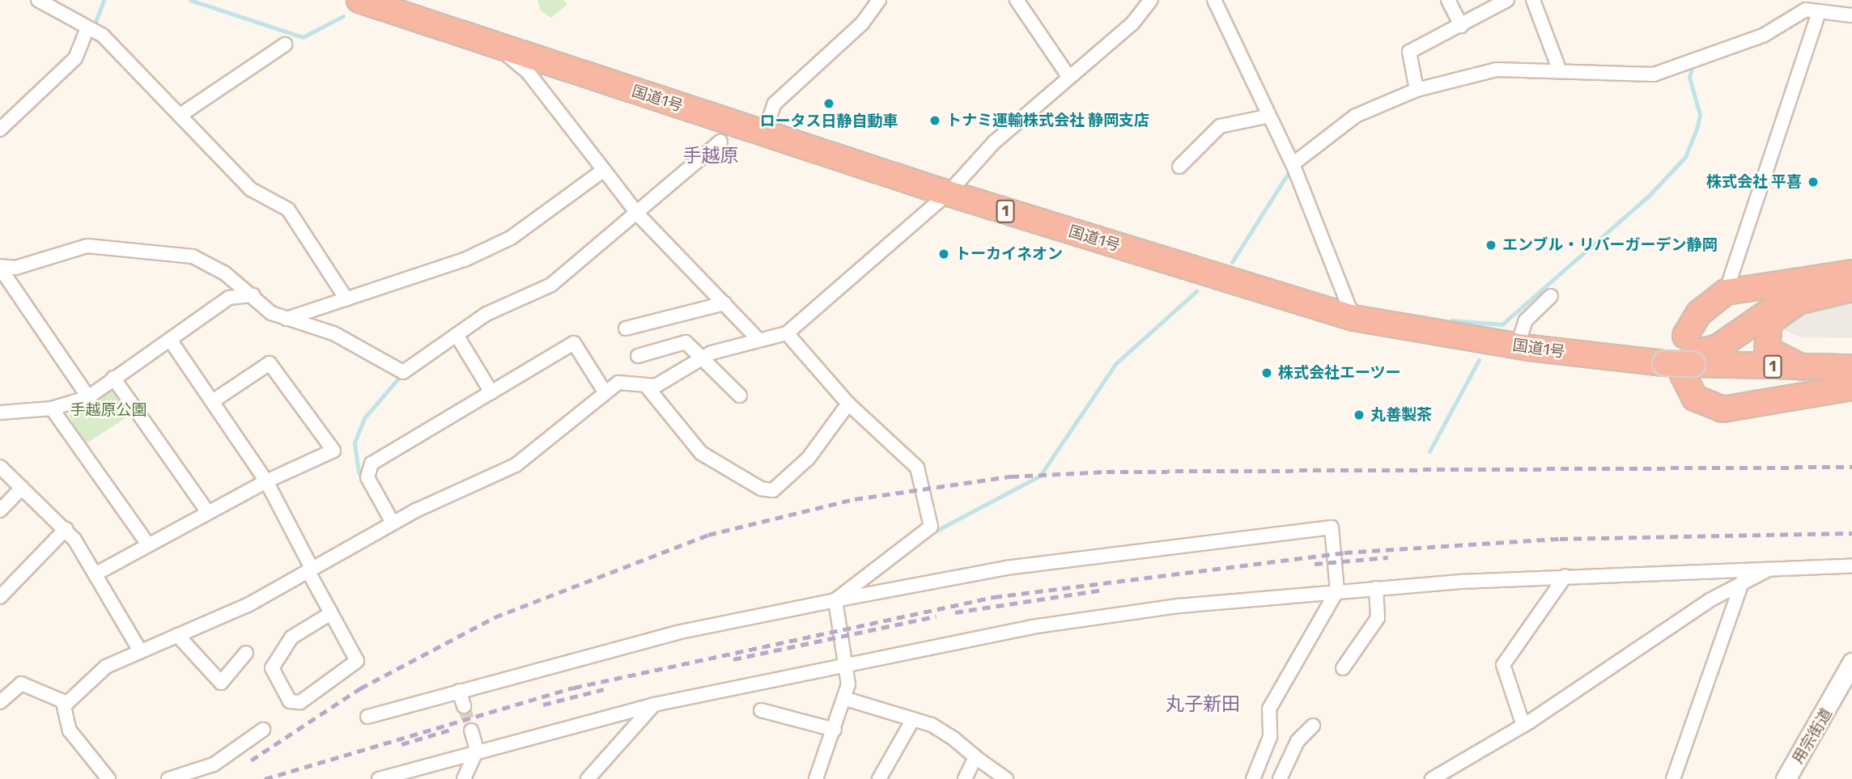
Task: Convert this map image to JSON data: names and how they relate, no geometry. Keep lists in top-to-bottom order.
{
  "streets": {
    "highway": ["国道1号", "1"],
    "street": ["用宗街道"]
  },
  "districts": ["手越原", "丸子新田"],
  "parks": ["手越原公園"],
  "places": [
    "ロータス日静自動車",
    "トナミ運輸株式会社 静岡支店",
    "株式会社 平喜",
    "エンブル・リバーガーデン静岡",
    "トーカイネオン",
    "株式会社エーツー",
    "丸善製茶"
  ]
}
